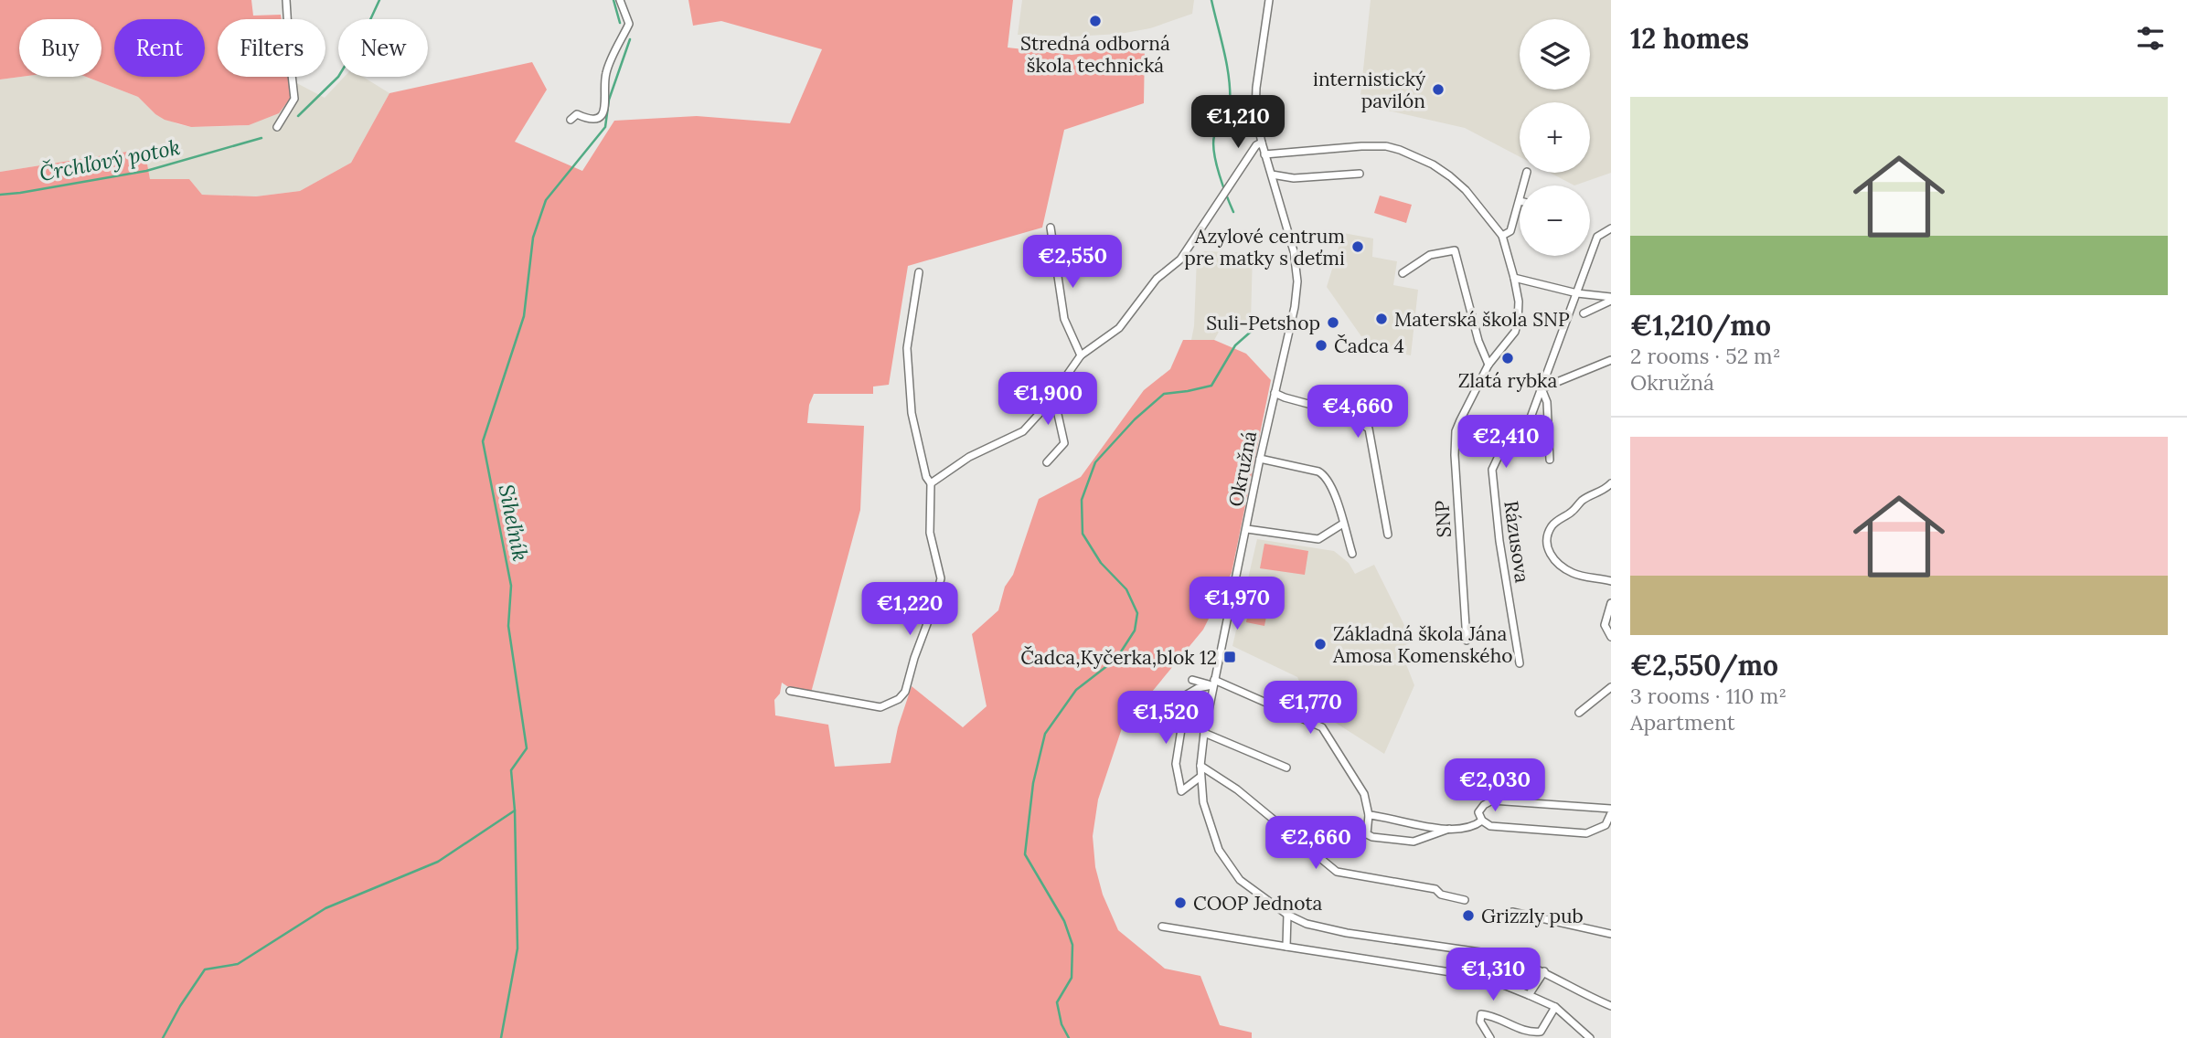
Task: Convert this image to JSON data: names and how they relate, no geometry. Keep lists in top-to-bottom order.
{
  "streets": {
    "street": ["Okružná", "SNP", "Rázusova"]
  },
  "crossings": [
    ["Okružná", "SNP"]
  ],
  "water": ["Črchľový potok", "Siheľník"],
  "places": {
    "other": [
      "Stredná odborná škola technická",
      "internistický pavilón",
      "Azylové centrum pre matky s deťmi",
      "Materská škola SNP",
      "Suli-Petshop",
      "Čadca 4",
      "Zlatá rybka",
      "Základná škola Jána Amosa Komenského",
      "COOP Jednota",
      "Grizzly pub"
    ],
    "transit": ["Čadca,Kyčerka,blok 12"]
  },
  "page": {
    "heading": "12 homes",
    "map_buttons": ["+", "−"],
    "chip": [
      "Buy",
      "Rent",
      "Filters",
      "New"
    ],
    "list": [
      {
        "name": "€1,210/mo",
        "note": "2 rooms · 52 m² · Okružná"
      },
      {
        "name": "€2,550/mo",
        "note": "3 rooms · 110 m² · Apartment"
      }
    ],
    "price": [
      "€1,210",
      "€2,550",
      "€1,900",
      "€4,660",
      "€2,410",
      "€1,970",
      "€1,220",
      "€1,770",
      "€1,520",
      "€2,030",
      "€2,660",
      "€1,310"
    ]
  }
}
